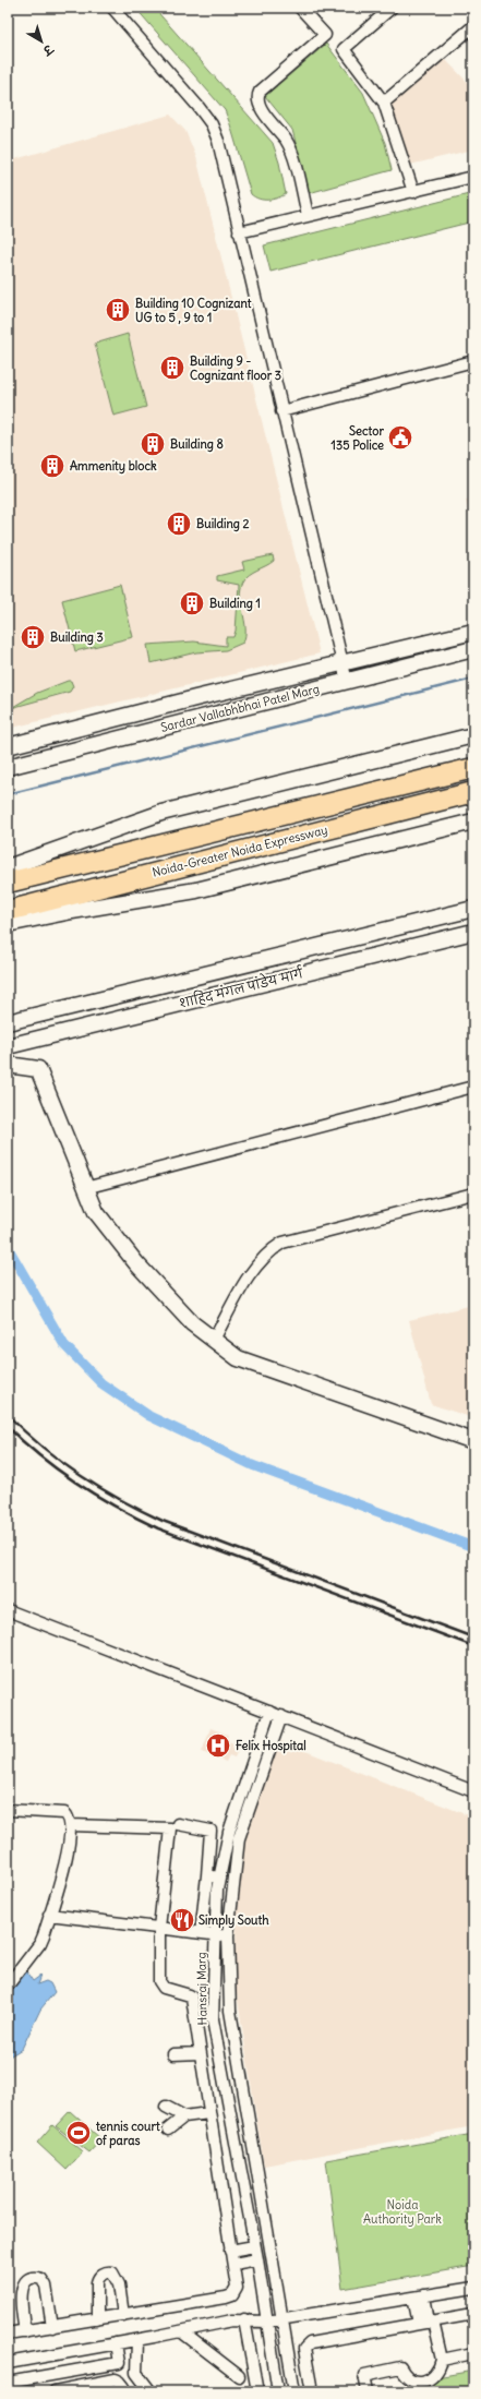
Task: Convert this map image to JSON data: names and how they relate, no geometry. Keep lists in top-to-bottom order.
{
  "streets": {
    "highway": ["Noida-Greater Noida Expressway"],
    "street": ["Sardar Vallabhbhai Patel Marg", "शाहिद मंगल पांडेय मार्ग", "Hansraj Marg"]
  },
  "parks": ["Noida Authority Park"],
  "places": {
    "building": [
      "Building 10 Cognizant UG to 5 , 9 to 1",
      "Building 9 - Cognizant floor 3",
      "Building 8",
      "Ammenity block",
      "Building 2",
      "Building 1",
      "Building 3"
    ],
    "public building": ["Sector 135 Police"],
    "hospital": ["Felix Hospital"],
    "restaurant": ["Simply South"],
    "sports": ["tennis court of paras"]
  },
  "north": "bottom right"
}
